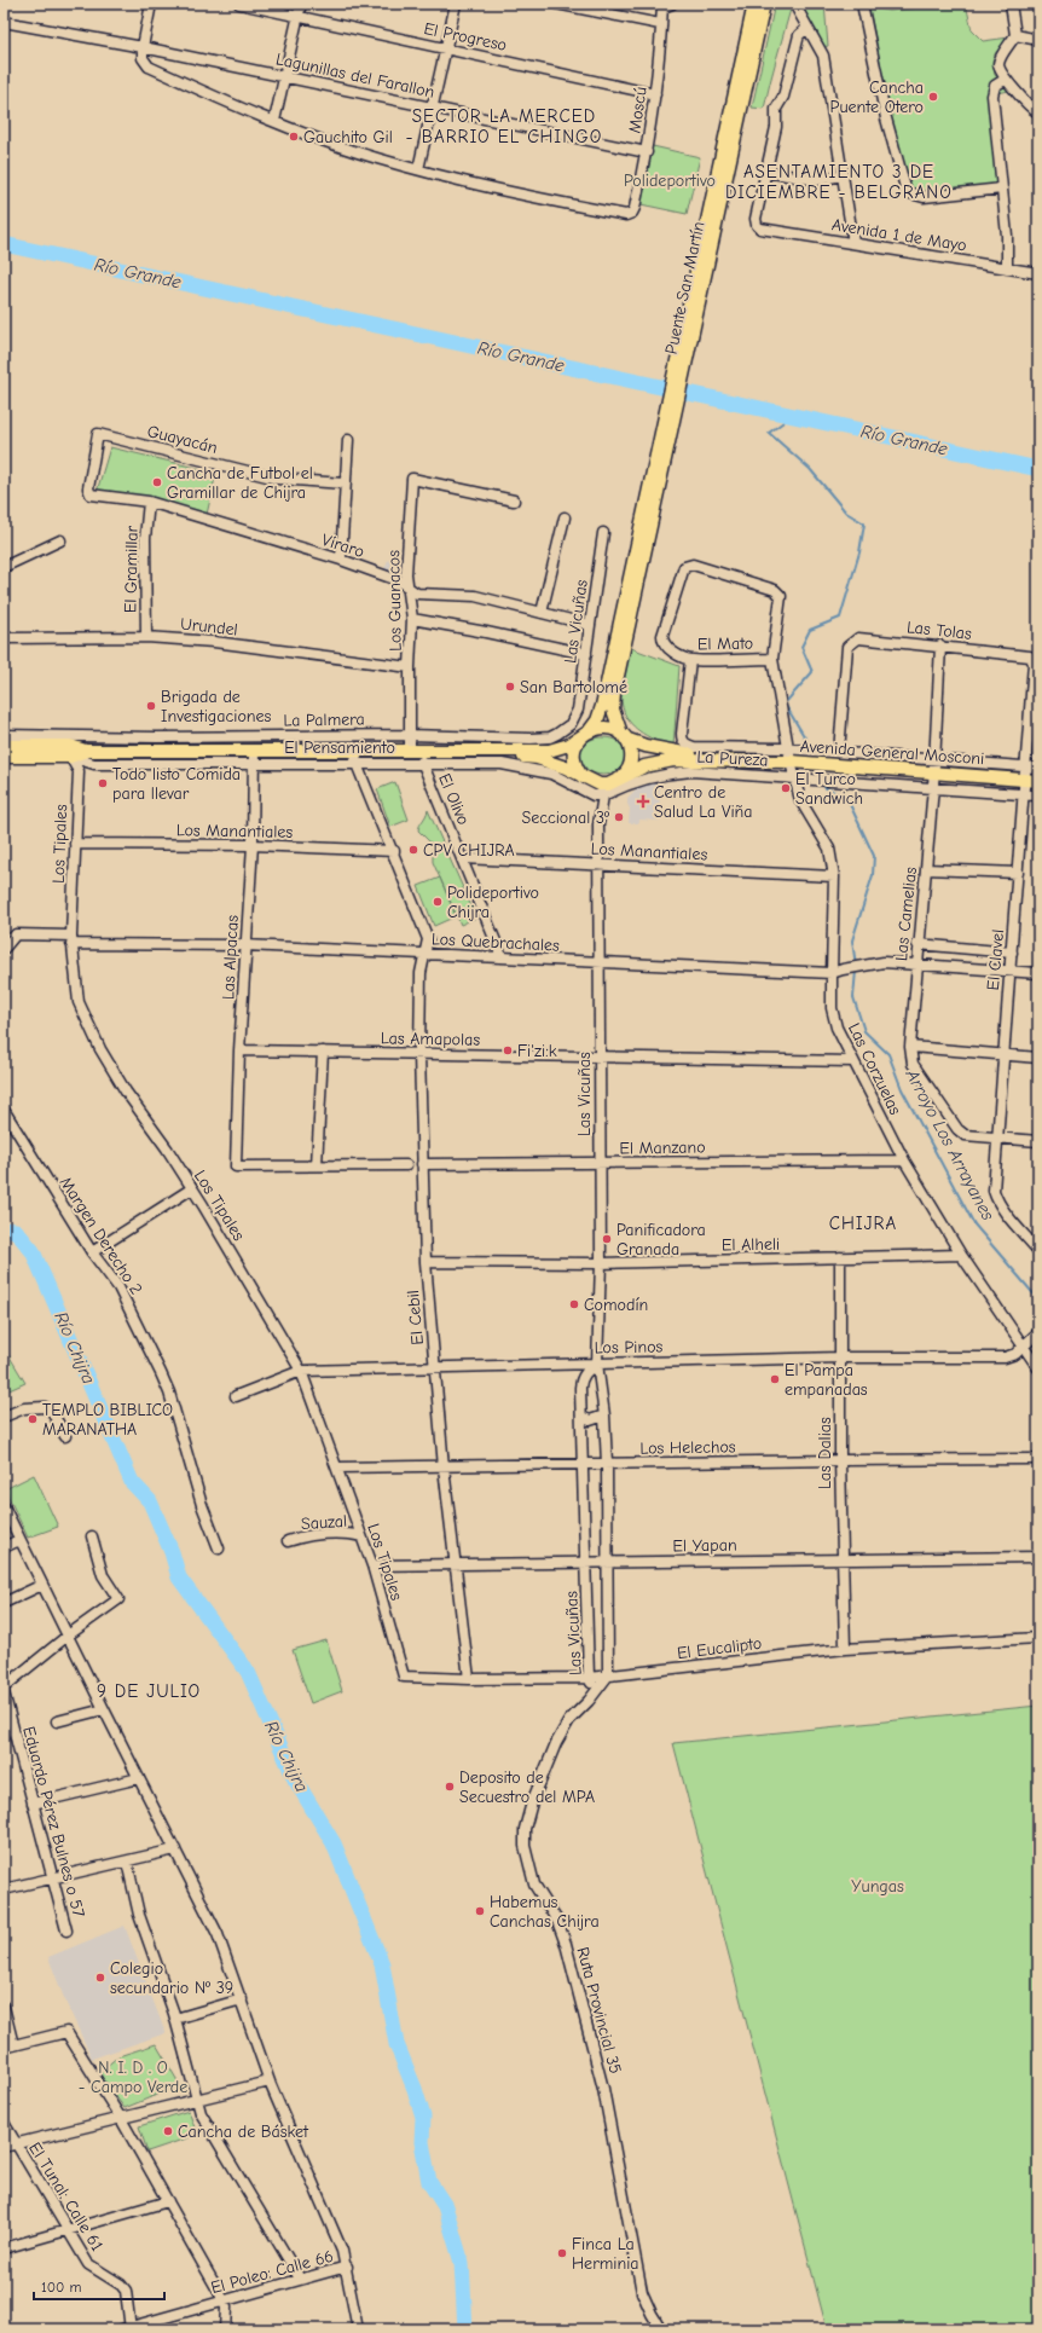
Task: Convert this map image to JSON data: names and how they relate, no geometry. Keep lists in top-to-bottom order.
{
  "streets": {
    "main road": ["Puente San Martín", "Avenida General Mosconi"],
    "street": [
      "El Progreso",
      "Lagunillas del Farallon",
      "Moscú",
      "Avenida 1 de Mayo",
      "Guayacán",
      "Viraro",
      "El Gramillar",
      "Los Guanacos",
      "Las Vicuñas",
      "Urundel",
      "Las Tolas",
      "El Mato",
      "La Palmera",
      "El Pensamiento",
      "La Pureza",
      "El Olivo",
      "Los Manantiales",
      "Los Tipales",
      "Las Camelias",
      "Los Quebrachales",
      "Las Alpacas",
      "El Clavel",
      "Las Amapolas",
      "Las Corzuelas",
      "El Manzano",
      "Margen Derecho 2",
      "El Alheli",
      "El Cebil",
      "Los Pinos",
      "Los Helechos",
      "Las Dalias",
      "Sauzal",
      "El Yapan",
      "El Eucalipto",
      "Eduardo Pérez Bulnes o 57",
      "Ruta Provincial 35",
      "El Tunal: Calle 61",
      "El Poleo: Calle 66"
    ]
  },
  "crossings": [
    ["El Progreso", "Moscú"],
    ["Lagunillas del Farallon", "Moscú"],
    ["Guayacán", "Viraro"],
    ["Viraro", "El Gramillar"],
    ["Viraro", "Los Guanacos"],
    ["Viraro", "Las Vicuñas"],
    ["El Gramillar", "Urundel"],
    ["Los Guanacos", "Urundel"],
    ["Los Guanacos", "La Palmera"],
    ["Las Vicuñas", "La Palmera"],
    ["Las Vicuñas", "El Pensamiento"],
    ["Las Vicuñas", "La Pureza"],
    ["Las Vicuñas", "Los Manantiales"],
    ["Las Vicuñas", "Los Quebrachales"],
    ["Las Vicuñas", "Las Amapolas"],
    ["Las Vicuñas", "El Manzano"],
    ["Las Vicuñas", "El Alheli"],
    ["Las Vicuñas", "Los Pinos"],
    ["Las Vicuñas", "Los Helechos"],
    ["Las Vicuñas", "El Yapan"],
    ["Las Vicuñas", "El Eucalipto"],
    ["Las Vicuñas", "Ruta Provincial 35"],
    ["Las Tolas", "Las Camelias"],
    ["Las Tolas", "El Clavel"],
    ["El Mato", "Las Corzuelas"],
    ["El Pensamiento", "La Pureza"],
    ["El Pensamiento", "El Olivo"],
    ["El Pensamiento", "Los Tipales"],
    ["El Pensamiento", "Las Alpacas"],
    ["El Pensamiento", "El Cebil"],
    ["Avenida General Mosconi", "Las Camelias"],
    ["Avenida General Mosconi", "El Clavel"],
    ["Avenida General Mosconi", "Las Corzuelas"],
    ["La Pureza", "Las Camelias"],
    ["La Pureza", "El Clavel"],
    ["La Pureza", "Las Corzuelas"],
    ["El Olivo", "Los Manantiales"],
    ["El Olivo", "Los Quebrachales"],
    ["Los Manantiales", "Los Tipales"],
    ["Los Manantiales", "Las Alpacas"],
    ["Los Manantiales", "Las Corzuelas"],
    ["Los Manantiales", "El Cebil"],
    ["Los Tipales", "Los Quebrachales"],
    ["Los Tipales", "Los Pinos"],
    ["Los Tipales", "Los Helechos"],
    ["Los Tipales", "Sauzal"],
    ["Los Tipales", "El Yapan"],
    ["Los Tipales", "El Eucalipto"],
    ["Las Camelias", "Los Quebrachales"],
    ["Las Camelias", "El Clavel"],
    ["Los Quebrachales", "Las Alpacas"],
    ["Los Quebrachales", "El Clavel"],
    ["Los Quebrachales", "Las Corzuelas"],
    ["Los Quebrachales", "El Cebil"],
    ["Las Alpacas", "Las Amapolas"],
    ["Las Amapolas", "Las Corzuelas"],
    ["Las Amapolas", "El Cebil"],
    ["Las Corzuelas", "El Manzano"],
    ["Las Corzuelas", "El Alheli"],
    ["Las Corzuelas", "Los Pinos"],
    ["El Manzano", "El Cebil"],
    ["El Alheli", "El Cebil"],
    ["El Alheli", "Las Dalias"],
    ["El Cebil", "Los Pinos"],
    ["El Cebil", "Los Helechos"],
    ["El Cebil", "El Yapan"],
    ["El Cebil", "El Eucalipto"],
    ["Los Pinos", "Las Dalias"],
    ["Los Helechos", "Las Dalias"],
    ["Las Dalias", "El Yapan"],
    ["Las Dalias", "El Eucalipto"],
    ["El Tunal: Calle 61", "El Poleo: Calle 66"]
  ],
  "districts": [
    "SECTOR LA MERCED - BARRIO EL CHINGO",
    "ASENTAMIENTO 3 DE DICIEMBRE - BELGRANO",
    "CHIJRA",
    "9 DE JULIO"
  ],
  "water": ["Río Grande", "Arroyo Los Arrayanes", "Río Chijra"],
  "parks": ["Polideportivo", "Yungas", "N. I. D . O - Campo Verde"],
  "places": {
    "other": [
      "Cancha Puente Otero",
      "Gauchito Gil",
      "Cancha de Futbol el Gramillar de Chijra",
      "San Bartolomé",
      "Brigada de Investigaciones",
      "Todo listo Comida para llevar",
      "El Turco Sandwich",
      "Seccional 3º",
      "CPV CHIJRA",
      "Polideportivo Chijra",
      "Fi'zi:k",
      "Panificadora Granada",
      "Comodín",
      "El Pampa empanadas",
      "TEMPLO BIBLICO MARANATHA",
      "Deposito de Secuestro del MPA",
      "Habemus Canchas Chijra",
      "Colegio secundario Nº 39",
      "Cancha de Básket",
      "Finca La Herminia"
    ],
    "health": ["Centro de Salud La Viña"]
  },
  "scale_bar": "100 m"
}
